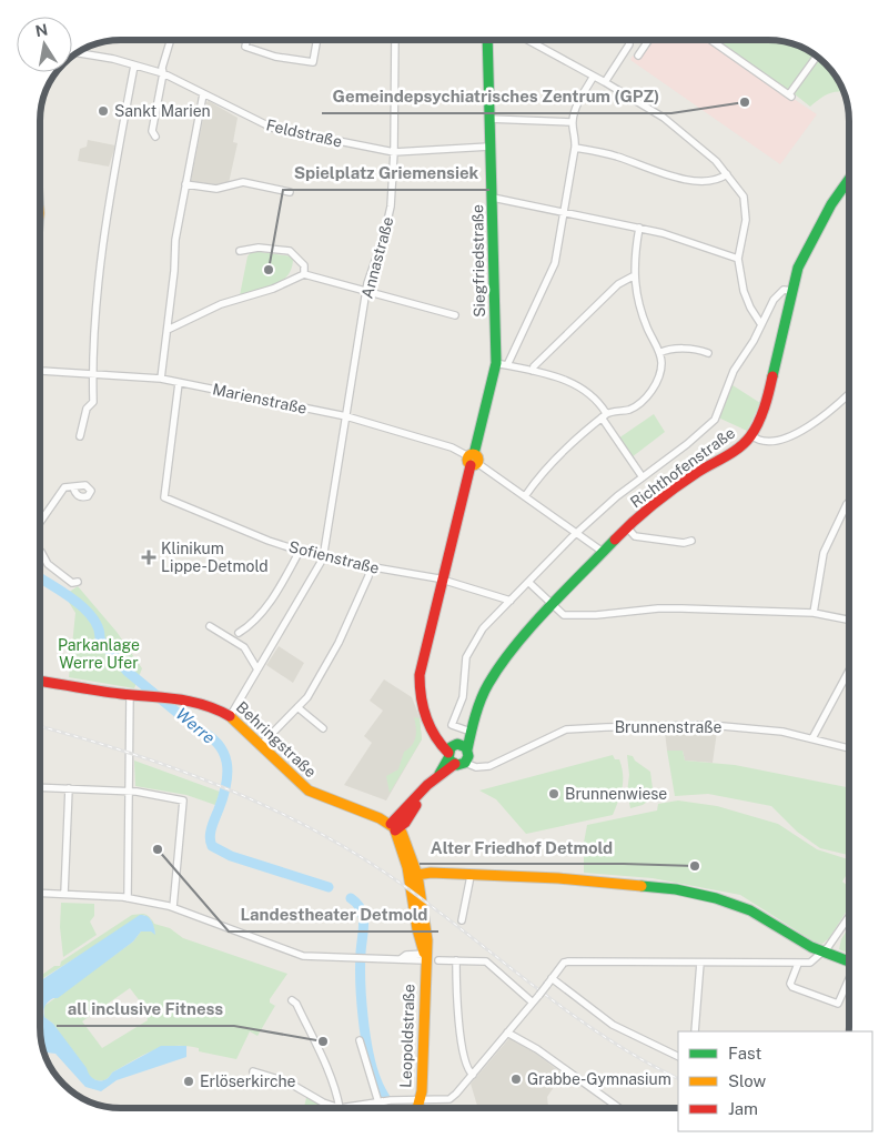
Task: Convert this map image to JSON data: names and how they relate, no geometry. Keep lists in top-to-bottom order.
{
  "streets": {
    "street": [
      "Feldstraße",
      "Annastraße",
      "Siegfriedstraße",
      "Marienstraße",
      "Richthofenstraße",
      "Sofienstraße",
      "Brunnenstraße",
      "Behringstraße",
      "Leopoldstraße"
    ]
  },
  "crossings": [
    ["Feldstraße", "Annastraße"],
    ["Feldstraße", "Siegfriedstraße"],
    ["Annastraße", "Marienstraße"],
    ["Annastraße", "Sofienstraße"],
    ["Siegfriedstraße", "Marienstraße"],
    ["Siegfriedstraße", "Richthofenstraße"],
    ["Siegfriedstraße", "Sofienstraße"],
    ["Siegfriedstraße", "Brunnenstraße"],
    ["Marienstraße", "Richthofenstraße"],
    ["Marienstraße", "Sofienstraße"],
    ["Richthofenstraße", "Brunnenstraße"],
    ["Richthofenstraße", "Behringstraße"],
    ["Richthofenstraße", "Leopoldstraße"],
    ["Behringstraße", "Leopoldstraße"]
  ],
  "water": ["Werre"],
  "parks": ["Parkanlage Werre Ufer"],
  "places": {
    "other": [
      "Gemeindepsychiatrisches Zentrum (GPZ)",
      "Sankt Marien",
      "Spielplatz Griemensiek",
      "Brunnenwiese",
      "Landestheater Detmold",
      "Alter Friedhof Detmold",
      "all inclusive Fitness",
      "Grabbe-Gymnasium",
      "Erlöserkirche"
    ],
    "health": ["Klinikum Lippe-Detmold"]
  },
  "legend": ["Fast", "Slow", "Jam"],
  "north": "top"
}
